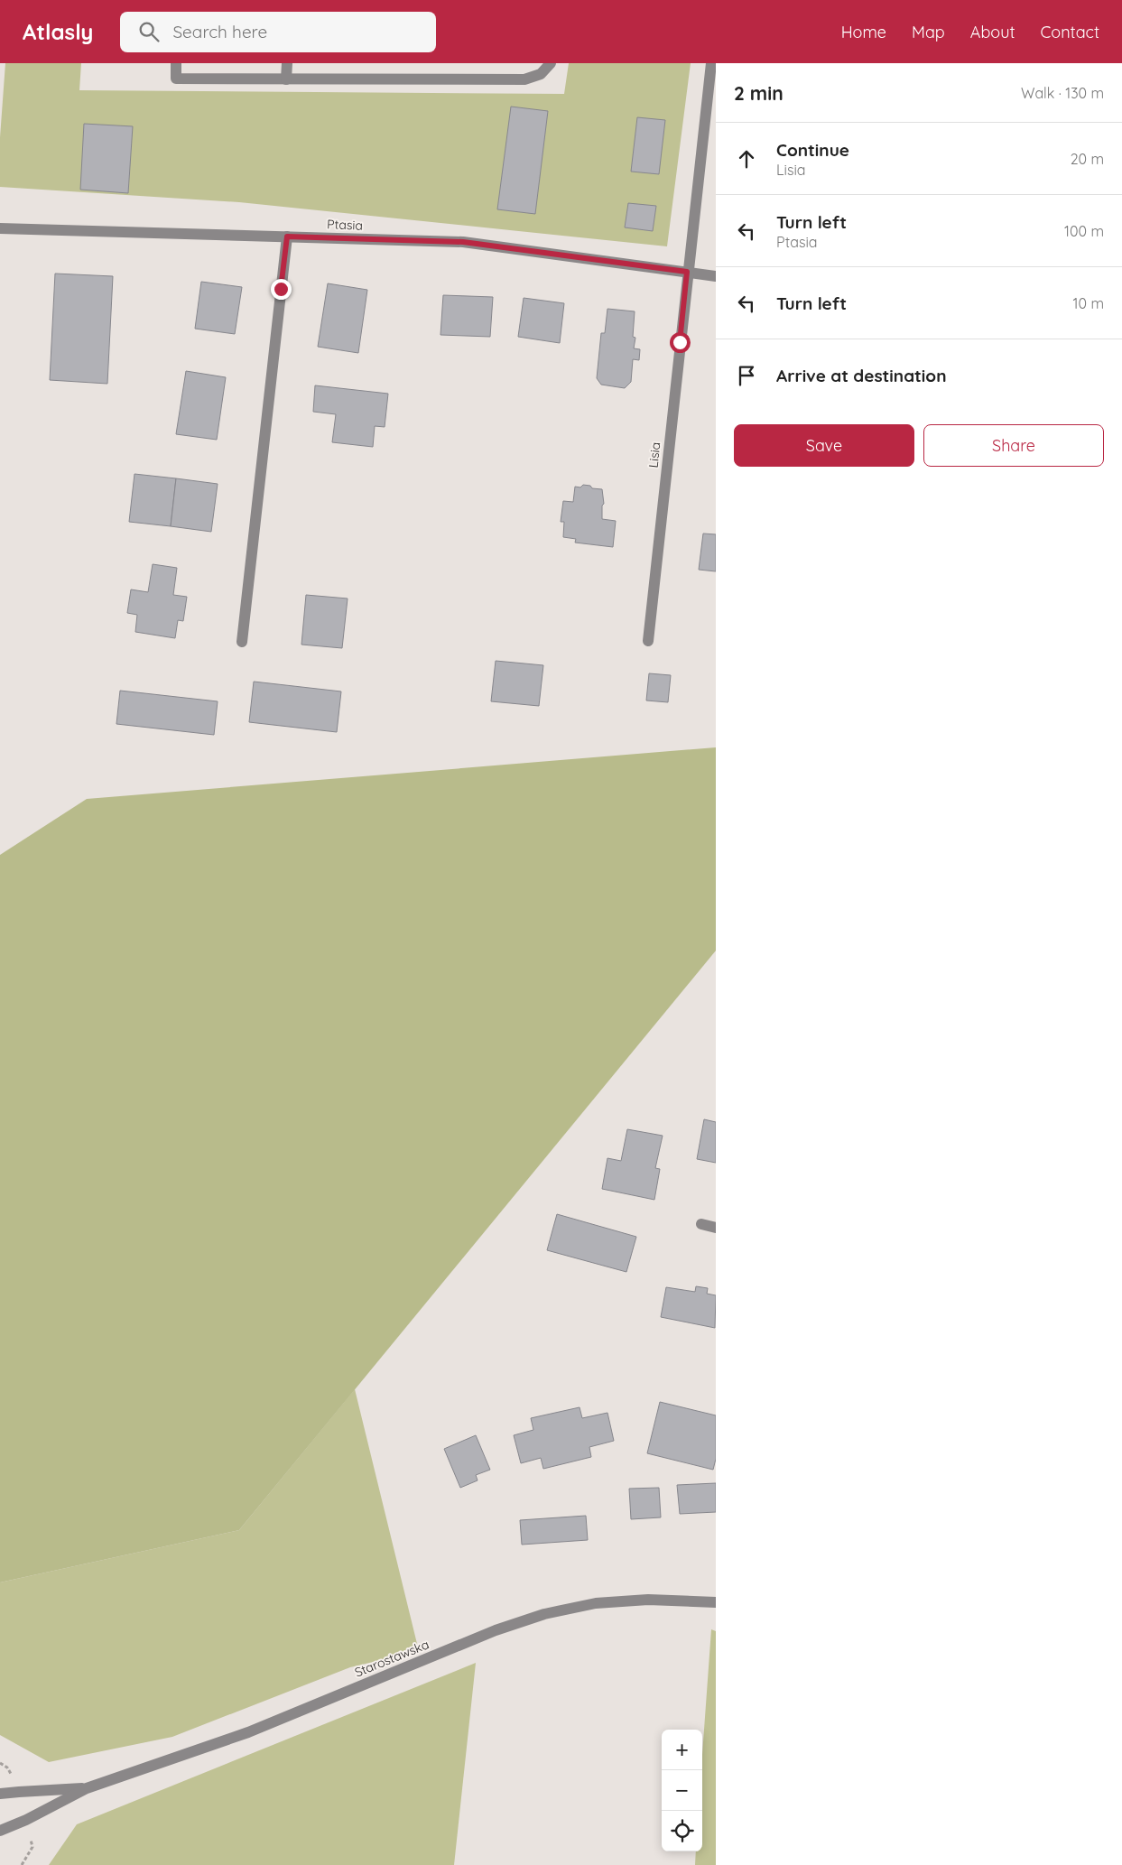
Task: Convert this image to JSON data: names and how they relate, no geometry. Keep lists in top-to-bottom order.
{
  "streets": {
    "street": ["Ptasia", "Lisia", "Starostawska"]
  },
  "crossings": [
    ["Ptasia", "Lisia"]
  ],
  "page": {
    "header": "Atlasly",
    "search": "Search here",
    "nav": [
      "Home",
      "Map",
      "About",
      "Contact"
    ],
    "heading": ["2 min", "Walk · 130 m"],
    "list": [
      ["Continue", "Lisia", "20 m"],
      ["Turn left", "Ptasia", "100 m"],
      ["Turn left", "10 m"],
      "Arrive at destination"
    ],
    "buttons": ["Save", "Share"],
    "map_buttons": ["+", "−"]
  }
}
